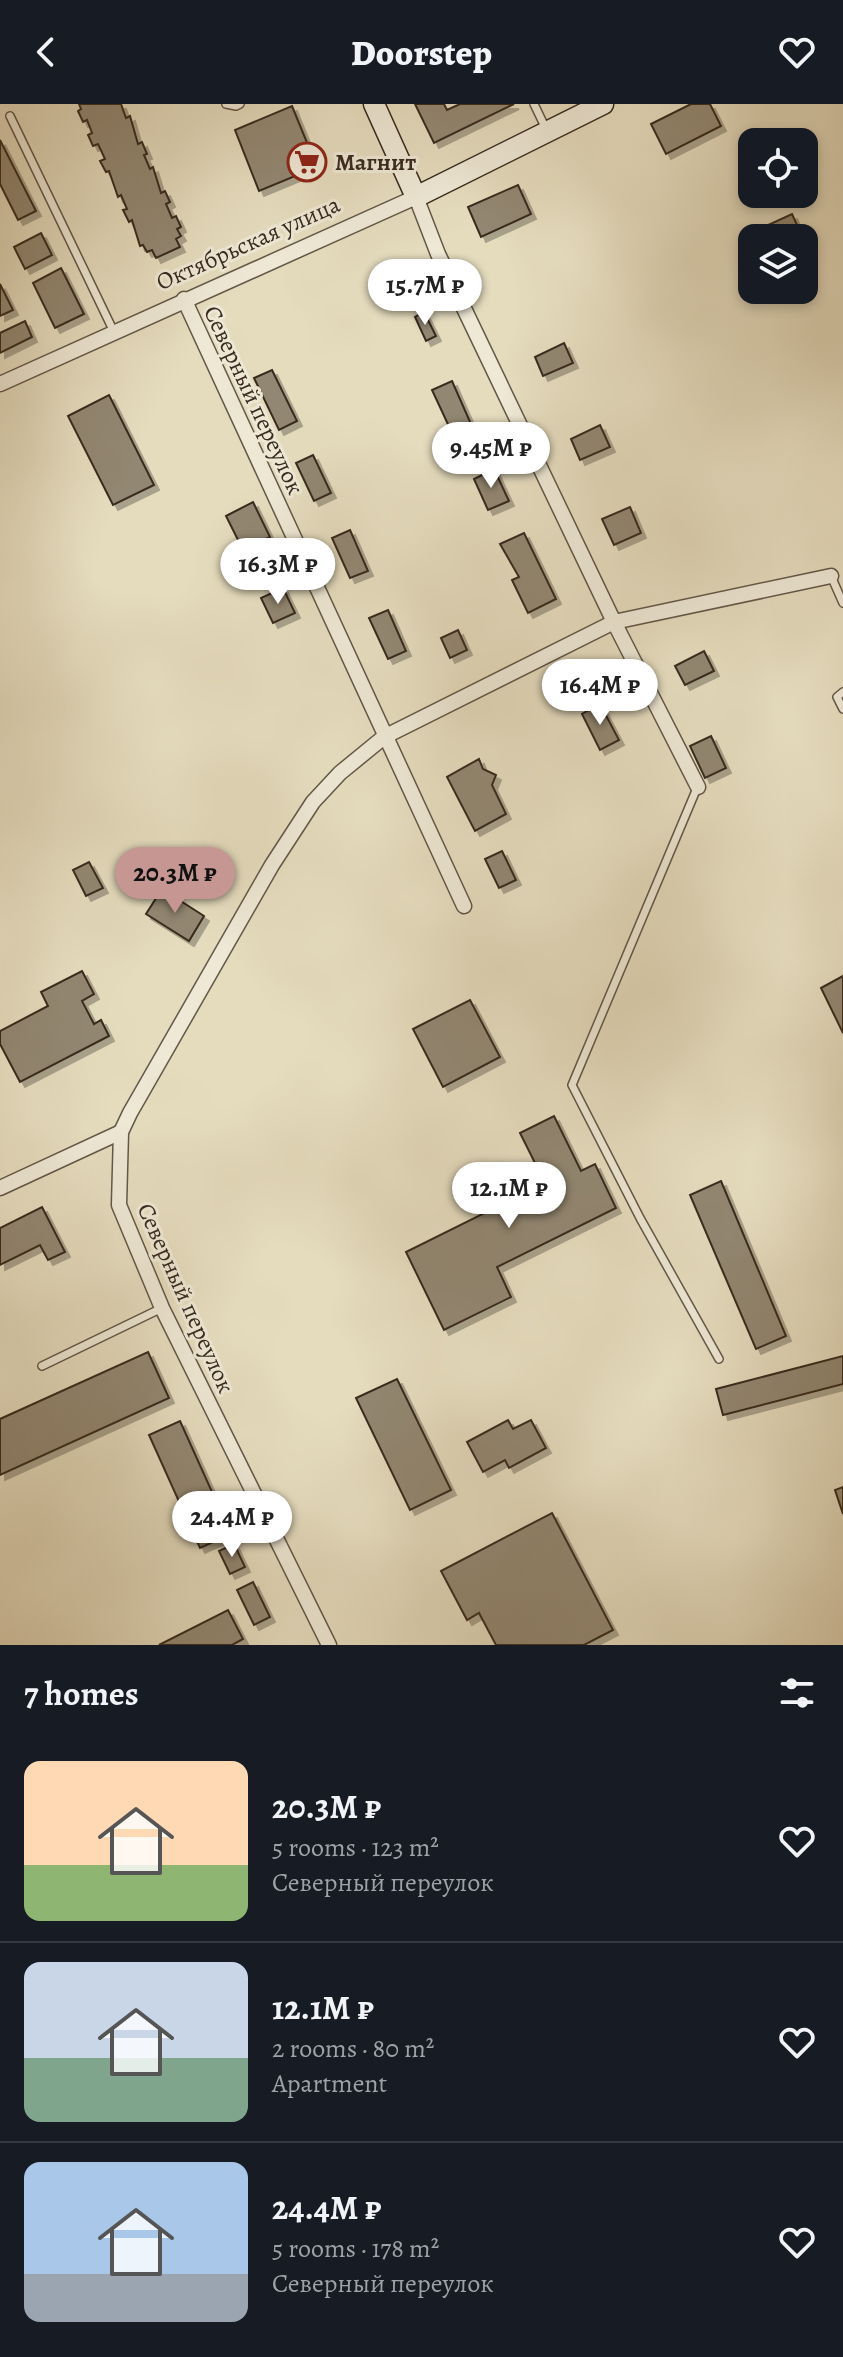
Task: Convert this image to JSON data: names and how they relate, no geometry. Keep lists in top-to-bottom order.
{
  "streets": {
    "main road": ["Октябрьская улица"],
    "street": ["Северный переулок"]
  },
  "crossings": [
    ["Октябрьская улица", "Северный переулок"]
  ],
  "places": {
    "supermarket": ["Магнит"]
  },
  "page": {
    "header": "Doorstep",
    "price": [
      "15.7M ₽",
      "9.45M ₽",
      "16.3M ₽",
      "16.4M ₽",
      "20.3M ₽",
      "12.1M ₽",
      "24.4M ₽"
    ],
    "heading": "7 homes",
    "list": [
      {
        "name": "20.3M ₽",
        "note": "5 rooms · 123 m² · Северный переулок"
      },
      {
        "name": "12.1M ₽",
        "note": "2 rooms · 80 m² · Apartment"
      },
      {
        "name": "24.4M ₽",
        "note": "5 rooms · 178 m² · Северный переулок"
      }
    ]
  }
}
